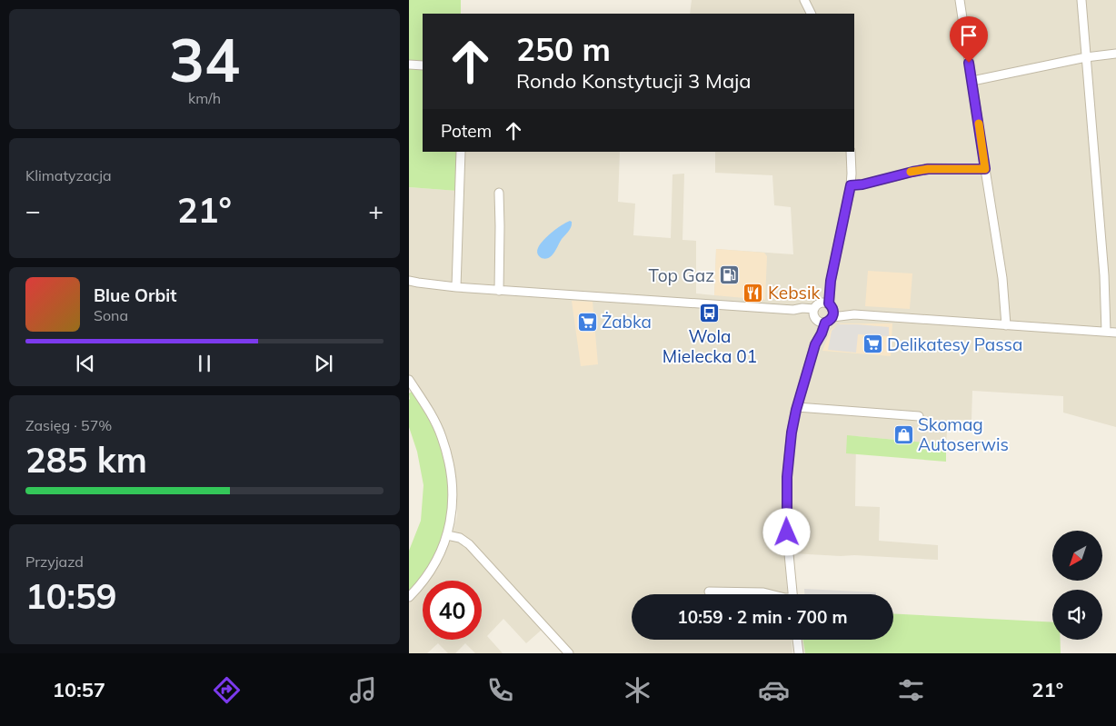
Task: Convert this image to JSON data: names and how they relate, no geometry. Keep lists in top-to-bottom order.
{
  "places": {
    "fuel station": ["Top Gaz"],
    "restaurant": ["Kebsik"],
    "bus stop": ["Wola Mielecka 01"],
    "supermarket": ["Żabka", "Delikatesy Passa"],
    "shop": ["Skomag Autoserwis"]
  },
  "north": "bottom left",
  "page": {
    "tile": [
      ["34", "km/h"],
      "Klimatyzacja",
      ["Zasięg · 57%", "285 km"],
      ["Przyjazd", "10:59"]
    ],
    "turn": ["250 m", "Rondo Konstytucji 3 Maja"],
    "then": "Potem",
    "heat": ["−", "21°", "+"],
    "song": ["Blue Orbit", "Sona"],
    "limit": "40",
    "trip": "10:59 · 2 min · 700 m",
    "tabs": ["10:57", "21°"]
  }
}
